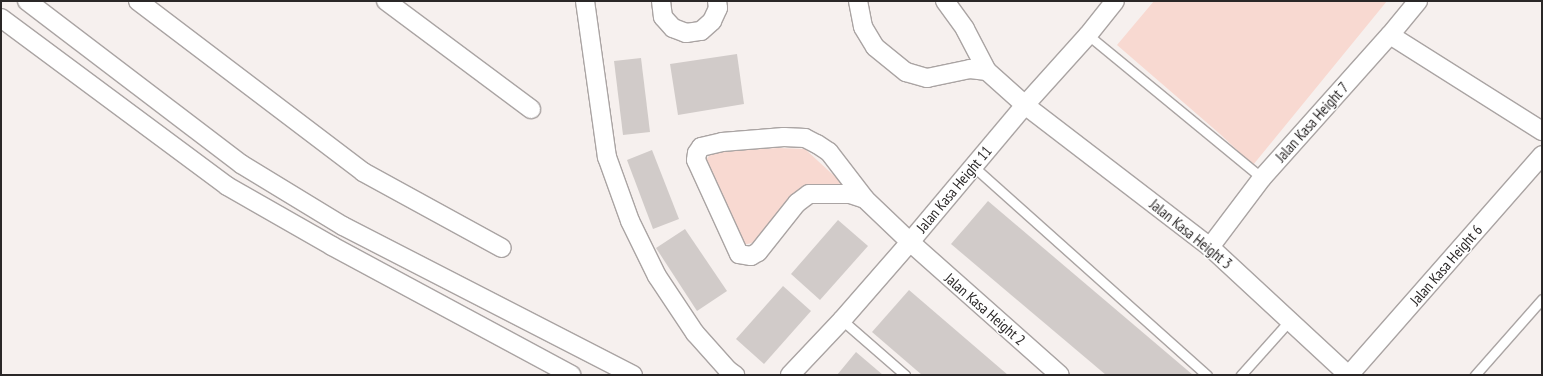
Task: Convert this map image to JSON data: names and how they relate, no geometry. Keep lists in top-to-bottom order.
{
  "streets": {
    "street": [
      "Jalan Kasa Height 7",
      "Jalan Kasa Height 11",
      "Jalan Kasa Height 3",
      "Jalan Kasa Height 6",
      "Jalan Kasa Height 2"
    ]
  },
  "crossings": [
    ["Jalan Kasa Height 7", "Jalan Kasa Height 3"],
    ["Jalan Kasa Height 11", "Jalan Kasa Height 3"],
    ["Jalan Kasa Height 11", "Jalan Kasa Height 2"],
    ["Jalan Kasa Height 3", "Jalan Kasa Height 6"]
  ]
}
